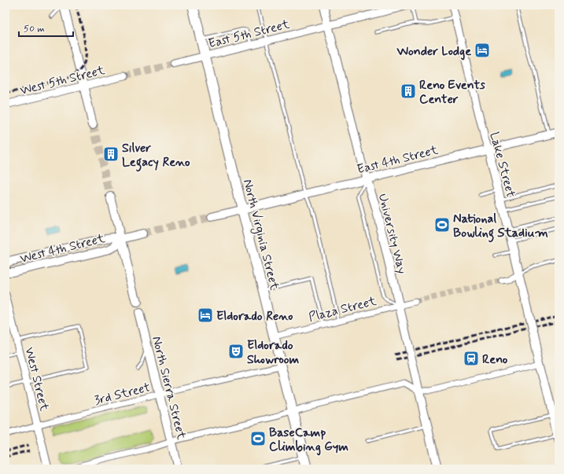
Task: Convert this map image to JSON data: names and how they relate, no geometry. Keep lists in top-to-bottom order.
{
  "streets": {
    "main road": [
      "East 4th Street",
      "Lake Street",
      "University Way",
      "North Virginia Street",
      "West 4th Street",
      "North Sierra Street"
    ],
    "street": [
      "East 5th Street",
      "West 5th Street",
      "Plaza Street",
      "West Street",
      "3rd Street"
    ]
  },
  "crossings": [
    ["East 5th Street", "University Way"],
    ["East 5th Street", "North Virginia Street"],
    ["East 4th Street", "Lake Street"],
    ["East 4th Street", "University Way"],
    ["East 4th Street", "North Virginia Street"],
    ["University Way", "Plaza Street"],
    ["North Virginia Street", "Plaza Street"],
    ["North Virginia Street", "3rd Street"],
    ["West Street", "3rd Street"],
    ["North Sierra Street", "3rd Street"]
  ],
  "places": {
    "hotel": ["Wonder Lodge", "Eldorado Reno"],
    "building": ["Reno Events Center", "Silver Legacy Reno"],
    "sports": ["National Bowling Stadium", "BaseCamp Climbing Gym"],
    "theatre": ["Eldorado Showroom"],
    "station": ["Reno"]
  },
  "scale_bar": "50 m"
}
